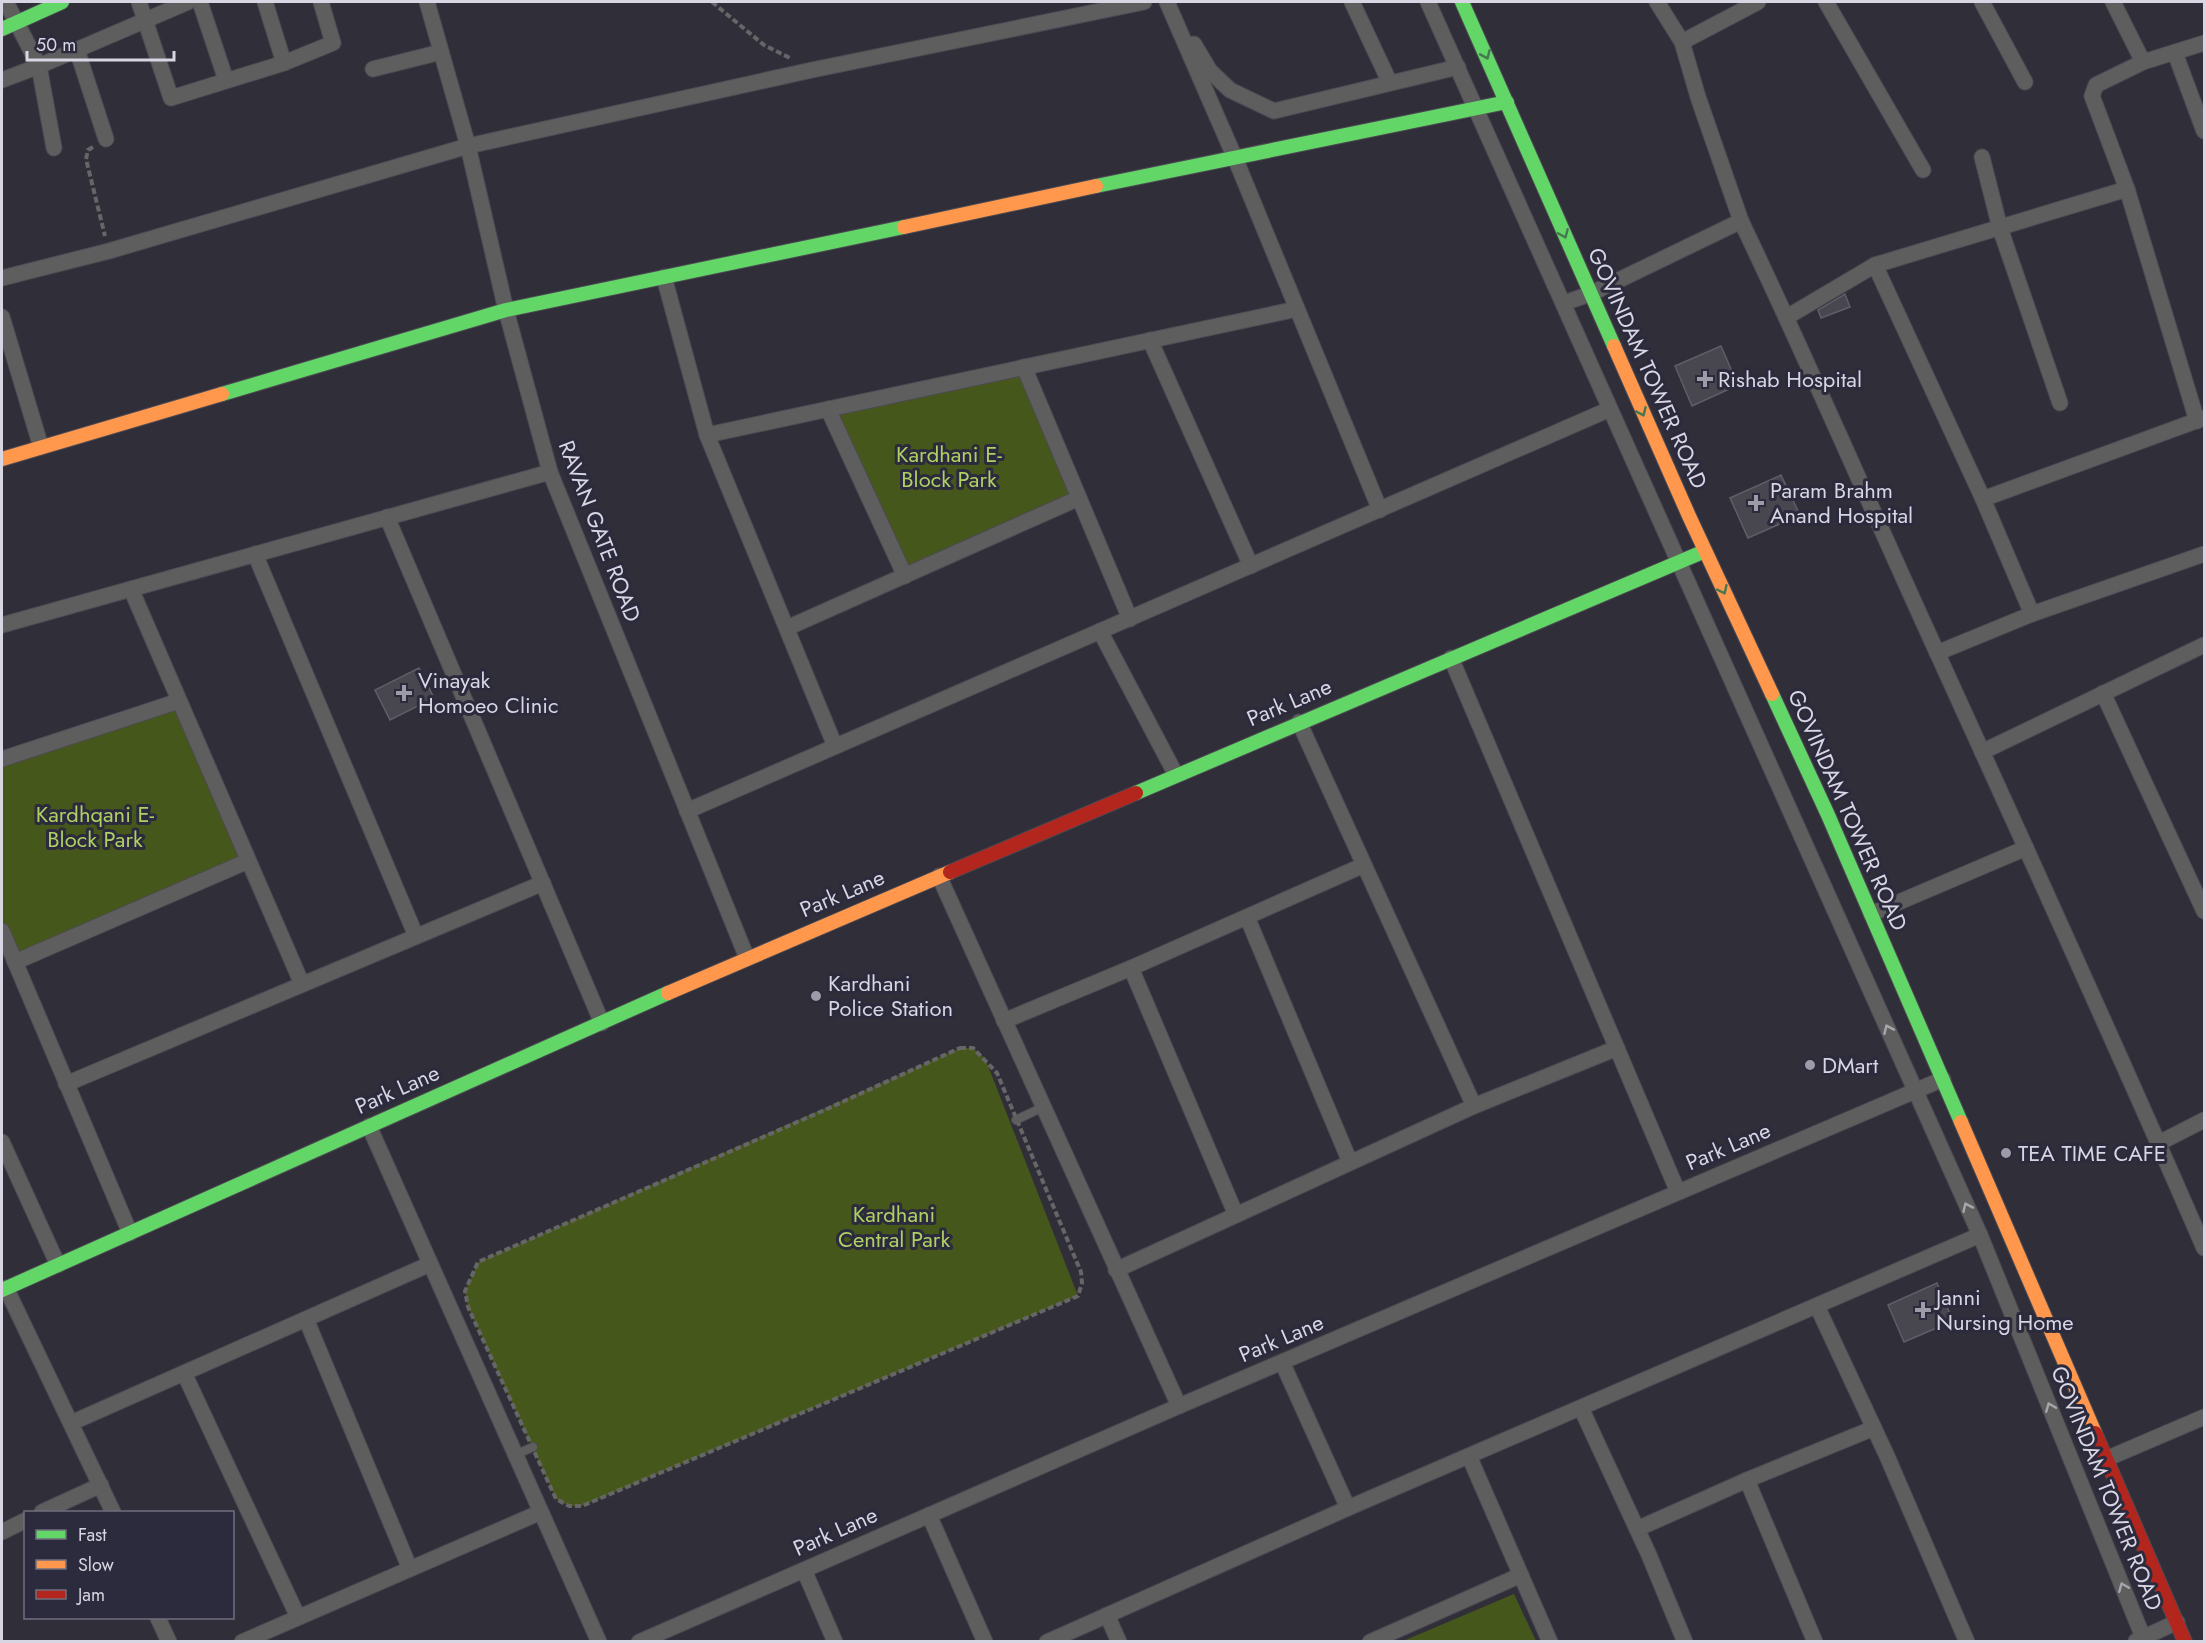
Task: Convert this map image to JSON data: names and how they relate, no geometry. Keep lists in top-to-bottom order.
{
  "streets": {
    "street": ["GOVINDAM TOWER ROAD", "RAVAN GATE ROAD", "Park Lane"]
  },
  "crossings": [
    ["GOVINDAM TOWER ROAD", "Park Lane"],
    ["RAVAN GATE ROAD", "Park Lane"]
  ],
  "parks": ["Kardhani E- Block Park", "Kardhqani E- Block Park", "Kardhani Central Park"],
  "places": {
    "health": [
      "Rishab Hospital",
      "Param Brahm Anand Hospital",
      "Vinayak Homoeo Clinic",
      "Janni Nursing Home"
    ],
    "other": ["Kardhani Police Station", "DMart", "TEA TIME CAFE"]
  },
  "legend": ["Fast", "Slow", "Jam"],
  "scale_bar": "50 m"
}
